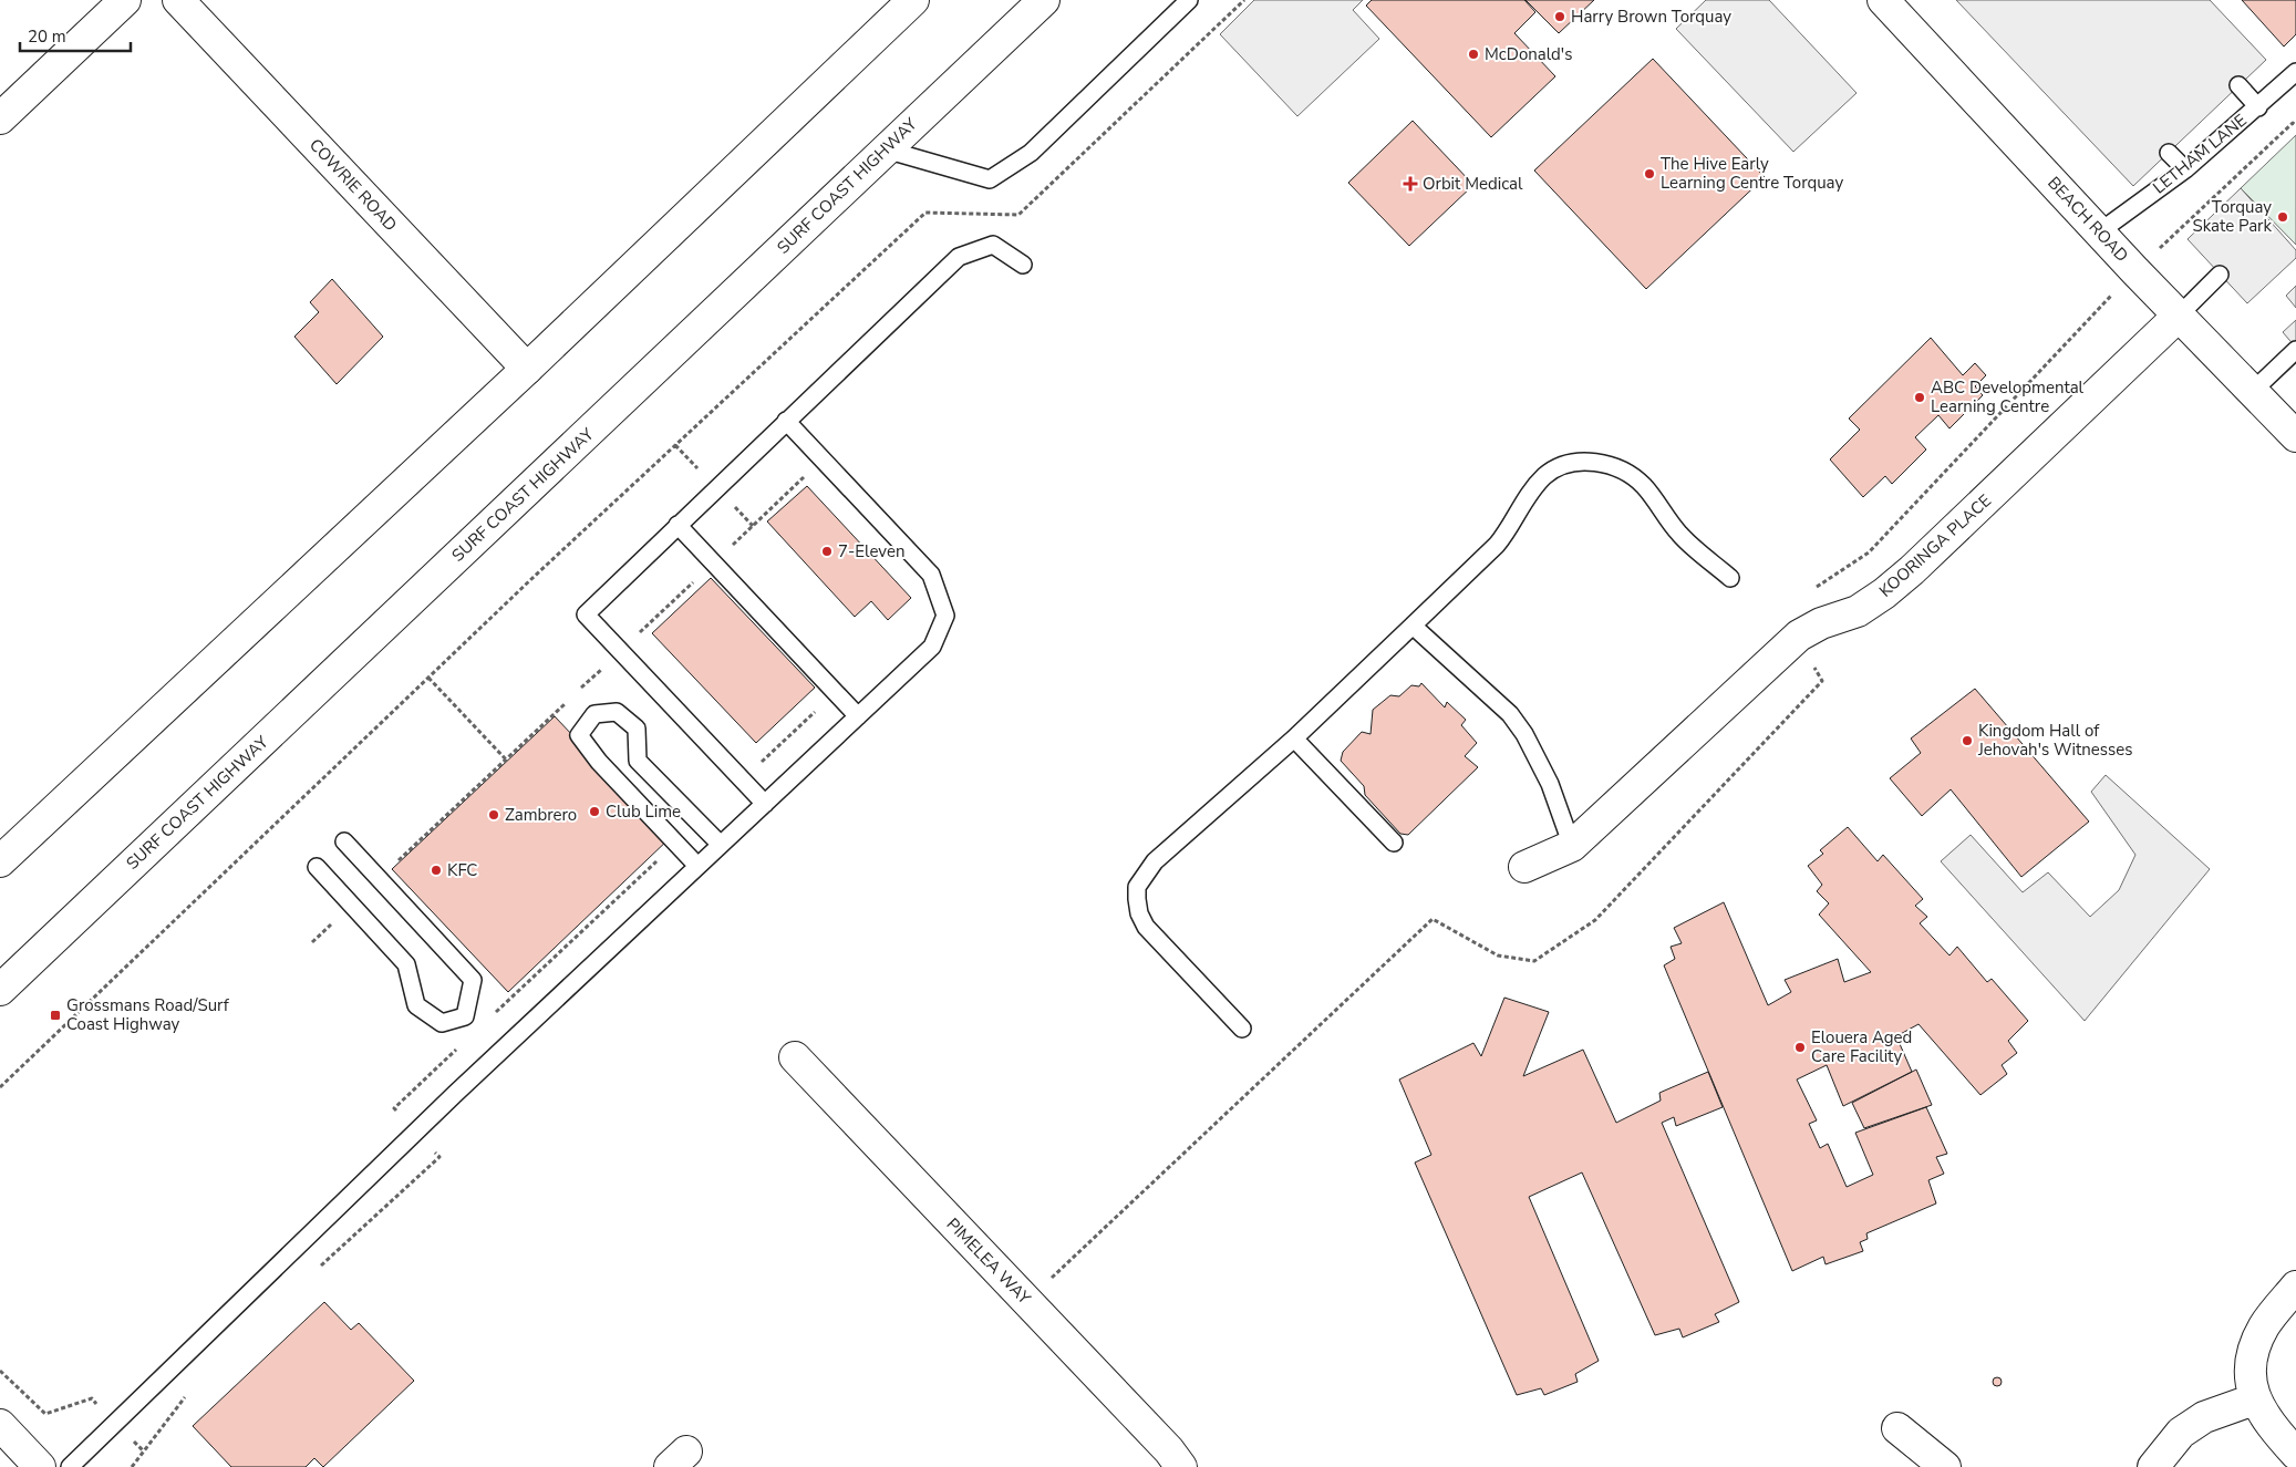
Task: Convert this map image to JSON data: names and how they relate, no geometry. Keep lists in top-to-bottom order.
{
  "streets": {
    "street": [
      "COWRIE ROAD",
      "SURF COAST HIGHWAY",
      "BEACH ROAD",
      "KOORINGA PLACE",
      "PIMELEA WAY"
    ],
    "lane": ["LETHAM LANE"]
  },
  "crossings": [
    ["LETHAM LANE", "BEACH ROAD"],
    ["BEACH ROAD", "KOORINGA PLACE"]
  ],
  "places": {
    "other": [
      "Harry Brown Torquay",
      "McDonald's",
      "The Hive Early Learning Centre Torquay",
      "Torquay Skate Park",
      "ABC Developmental Learning Centre",
      "7-Eleven",
      "Kingdom Hall of Jehovah's Witnesses",
      "Club Lime",
      "Zambrero",
      "KFC",
      "Elouera Aged Care Facility"
    ],
    "health": ["Orbit Medical"],
    "transit": ["Grossmans Road/Surf Coast Highway"]
  },
  "scale_bar": "20 m"
}
